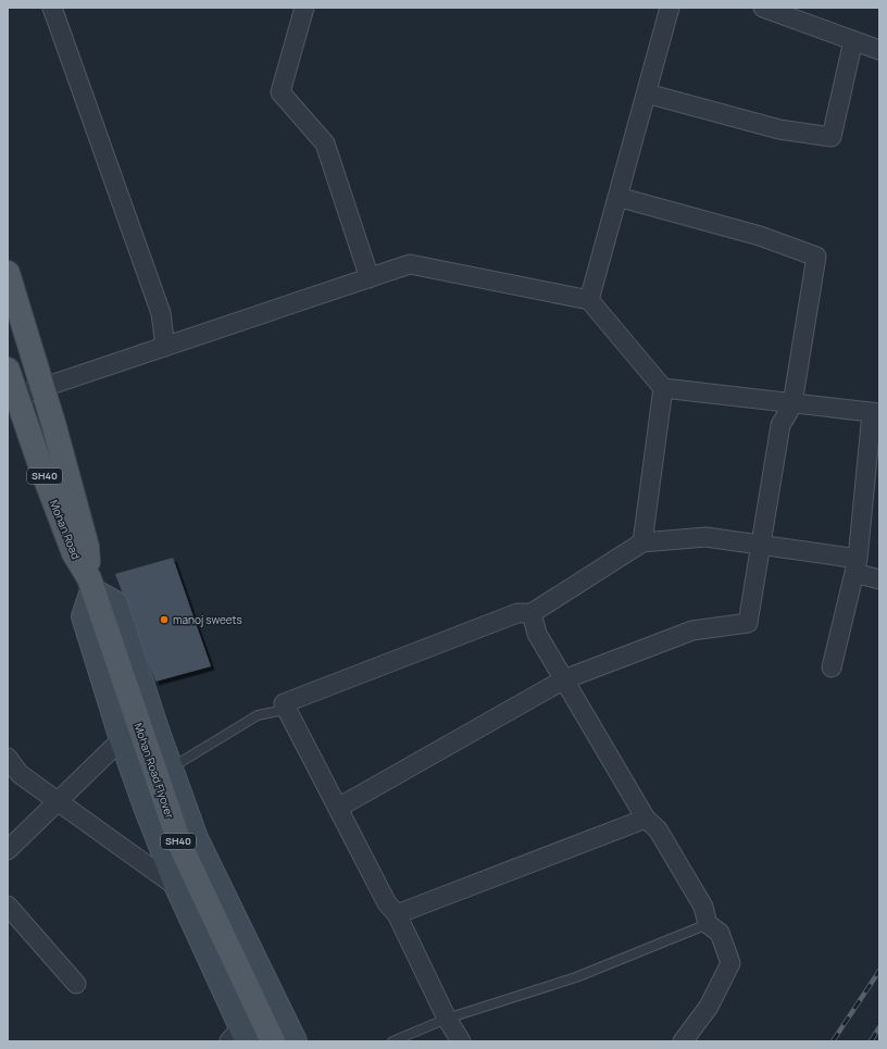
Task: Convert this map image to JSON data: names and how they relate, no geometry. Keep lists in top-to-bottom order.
{
  "streets": {
    "main road": ["SH40", "Mohan Road", "Mohan Road Flyover"]
  },
  "crossings": [
    ["Mohan Road", "Mohan Road Flyover"]
  ],
  "places": ["manoj sweets"]
}
